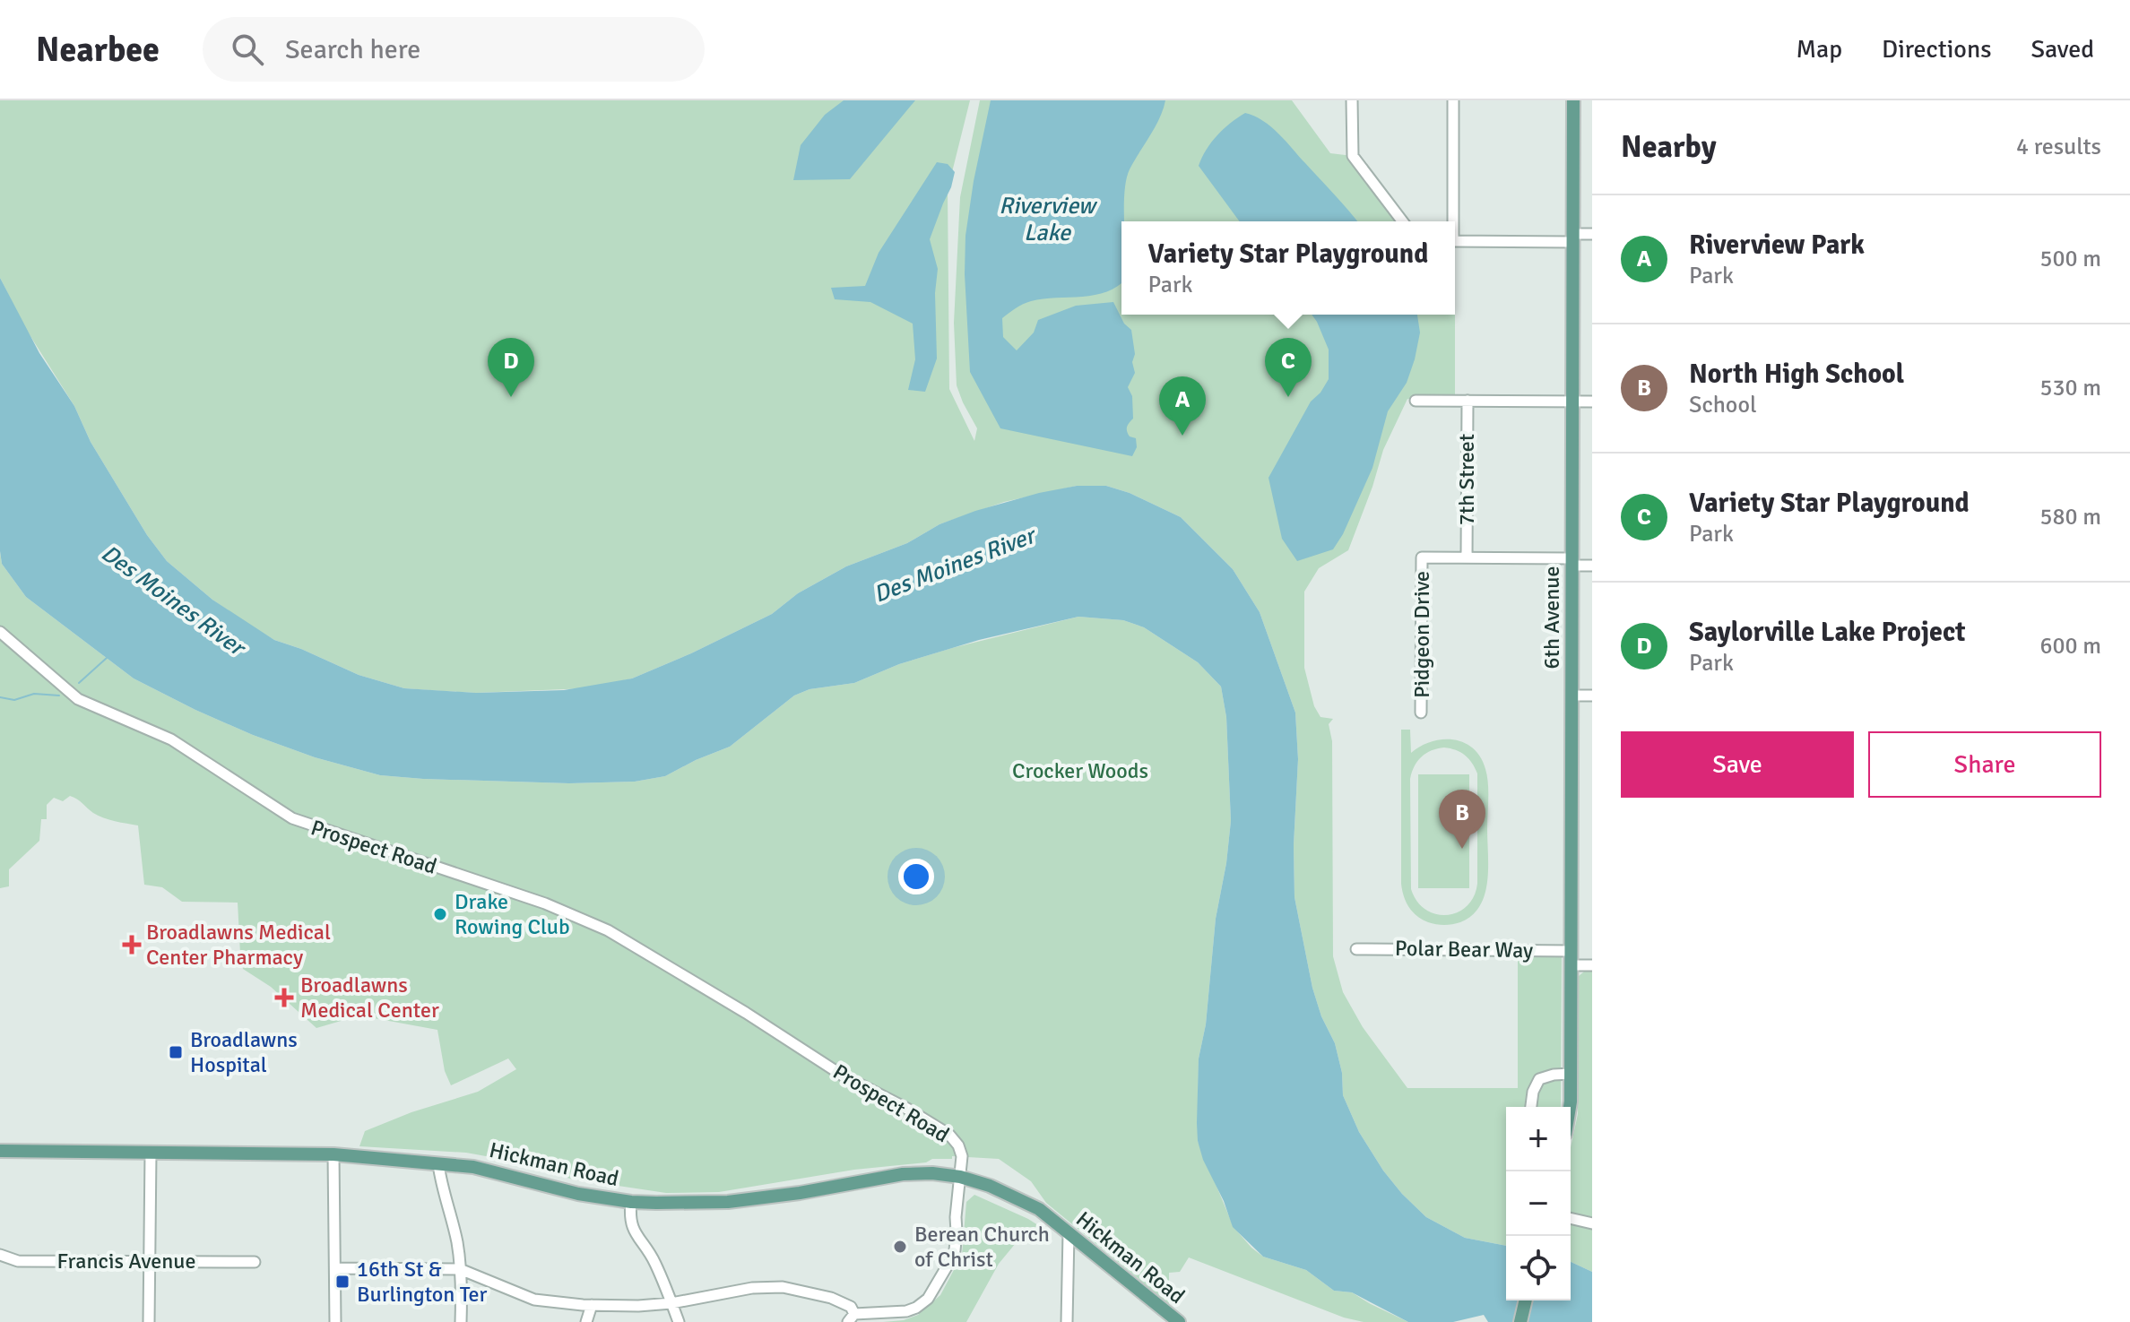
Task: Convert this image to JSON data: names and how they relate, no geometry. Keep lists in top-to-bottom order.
{
  "streets": {
    "main road": ["6th Avenue", "Hickman Road"],
    "street": [
      "7th Street",
      "Pidgeon Drive",
      "Prospect Road",
      "Polar Bear Way",
      "Francis Avenue"
    ]
  },
  "crossings": [
    ["7th Street", "Pidgeon Drive"],
    ["6th Avenue", "Polar Bear Way"],
    ["Prospect Road", "Hickman Road"]
  ],
  "water": ["Riverview Lake", "Des Moines River"],
  "parks": ["Crocker Woods"],
  "places": {
    "other": ["Drake Rowing Club", "Berean Church of Christ"],
    "health": ["Broadlawns Medical Center Pharmacy", "Broadlawns Medical Center"],
    "transit": ["Broadlawns Hospital", "16th St & Burlington Ter"]
  },
  "page": {
    "header": "Nearbee",
    "search": "Search here",
    "nav": ["Map", "Directions", "Saved"],
    "heading": ["Nearby", "4 results"],
    "list": [
      {
        "mark": "A",
        "name": "Riverview Park",
        "note": "Park",
        "value": "500 m"
      },
      {
        "mark": "B",
        "name": "North High School",
        "note": "School",
        "value": "530 m"
      },
      {
        "mark": "C",
        "name": "Variety Star Playground",
        "note": "Park",
        "value": "580 m"
      },
      {
        "mark": "D",
        "name": "Saylorville Lake Project",
        "note": "Park",
        "value": "600 m"
      }
    ],
    "popup": ["Variety Star Playground", "Park"],
    "pins": [
      "C",
      "D",
      "A",
      "B"
    ],
    "buttons": ["Save", "Share"],
    "map_buttons": ["+", "−"]
  }
}
